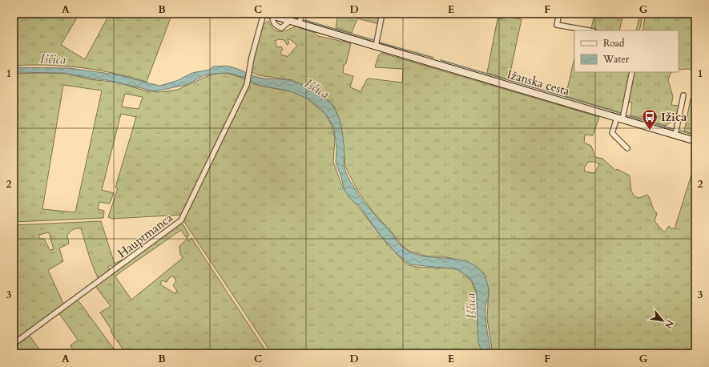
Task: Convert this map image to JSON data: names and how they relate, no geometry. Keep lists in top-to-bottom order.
{
  "streets": {
    "street": ["Ižanska cesta", "Hauptmanca"]
  },
  "water": ["Iščica"],
  "places": {
    "bus stop": ["Ižica"]
  },
  "legend": ["Road", "Water"],
  "north": "bottom right",
  "grid": {
    "columns": [
      "A",
      "B",
      "C",
      "D",
      "E",
      "F",
      "G"
    ],
    "rows": ["1", "2", "3"]
  }
}
